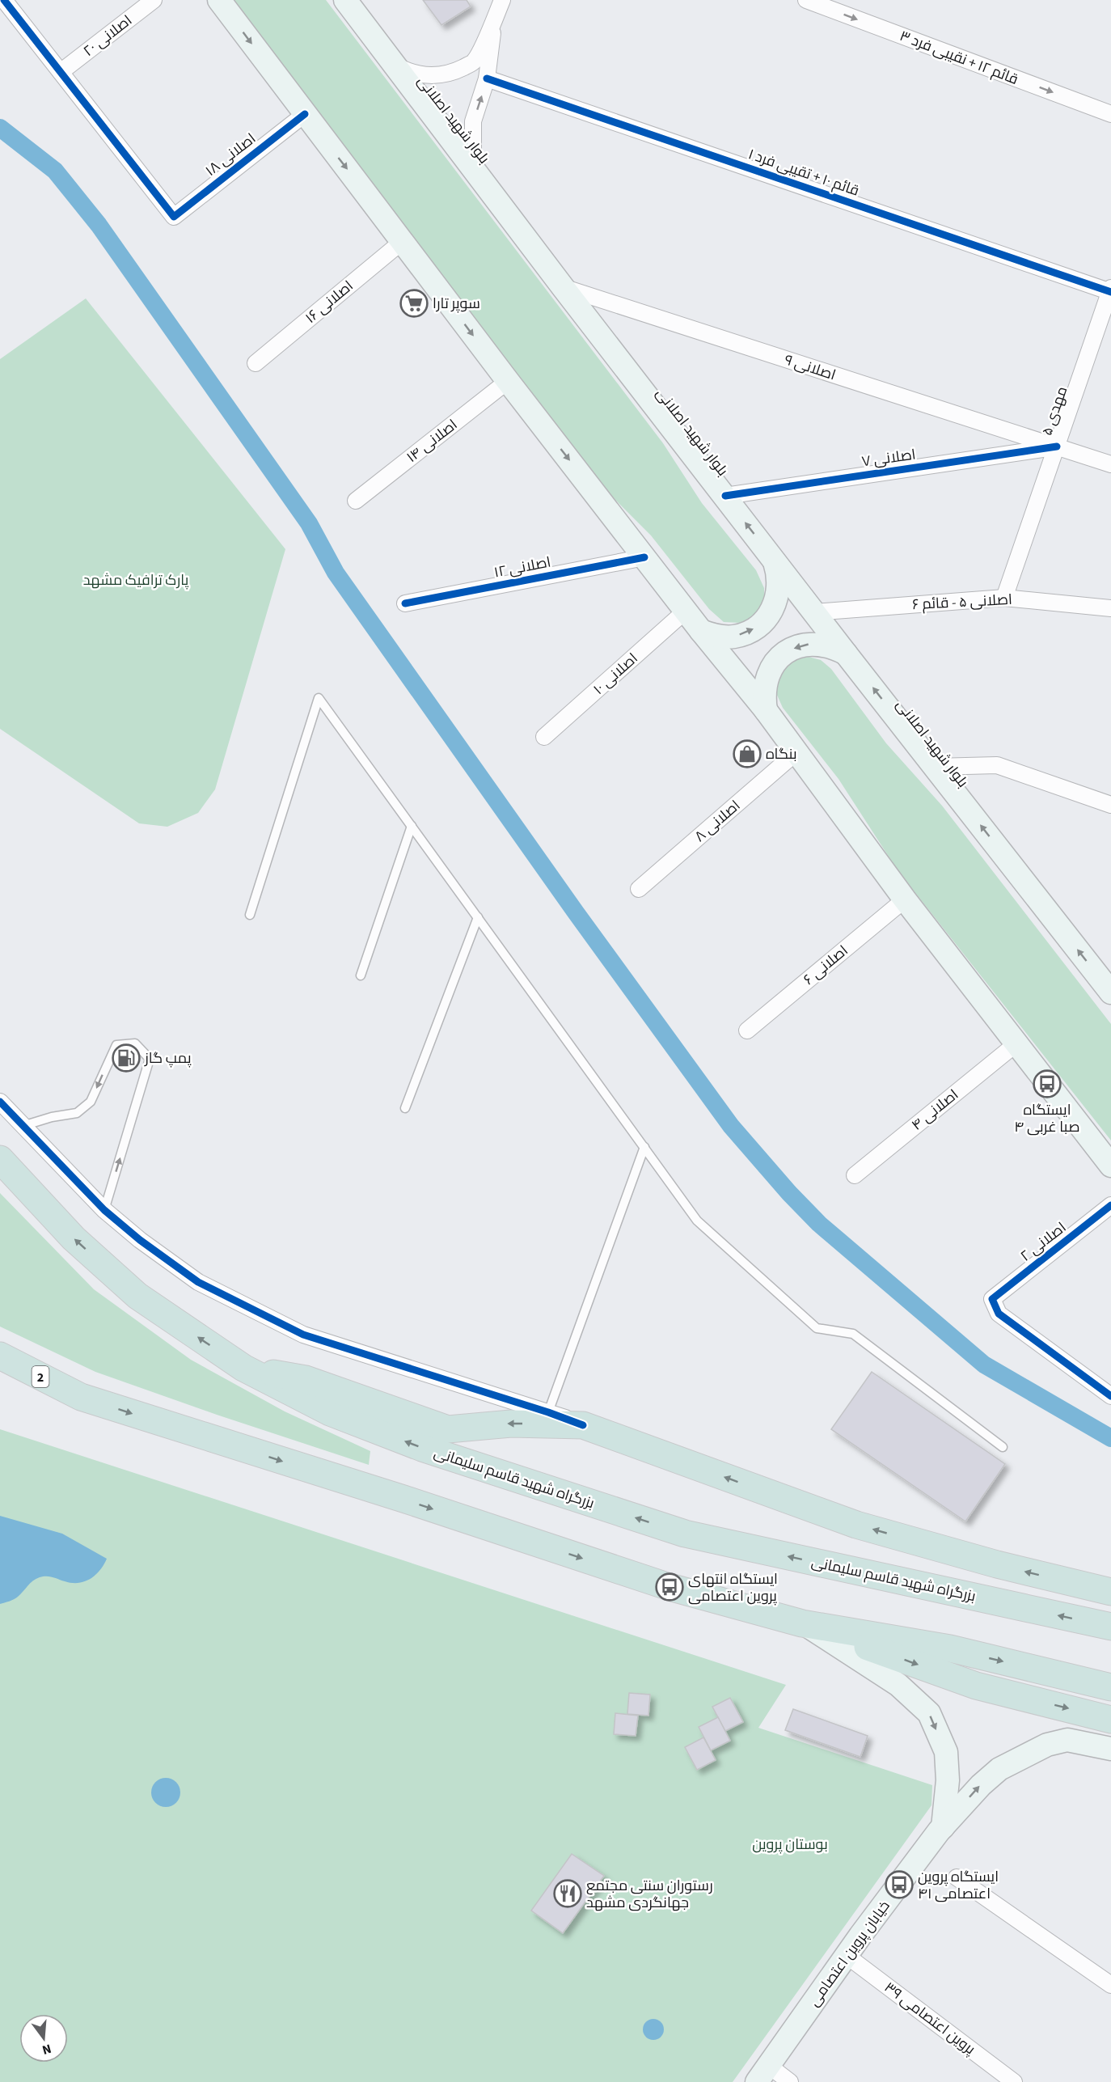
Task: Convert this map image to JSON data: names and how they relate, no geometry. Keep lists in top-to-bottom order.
{
  "streets": {
    "highway": ["2", "بزرگراه شهید قاسم سلیمانی"],
    "main road": ["بلوار شهید اصلانی", "خیابان پروین اعتصامی"],
    "street": [
      "اصلانی ۲۰",
      "قائم ۱۲ + نقیبی فرد ۳",
      "اصلانی ۱۸",
      "قائم ۱۰ + تقیبی فرد ۱",
      "اصلانی ۱۶",
      "اصلانی ۹",
      "مهدی ۵",
      "اصلانی ۱۴",
      "اصلانی ۷",
      "اصلانی ۱۲",
      "اصلانی ۵ - قائم ۶",
      "اصلانی ۱۰",
      "اصلانی ۸",
      "اصلانی ۶",
      "اصلانی ۴",
      "اصلانی ۲",
      "پروین اعتصامی ۳۹"
    ]
  },
  "crossings": [
    ["اصلانی ۲۰", "اصلانی ۱۸"],
    ["بلوار شهید اصلانی", "اصلانی ۹"],
    ["بلوار شهید اصلانی", "اصلانی ۷"],
    ["بلوار شهید اصلانی", "اصلانی ۵ - قائم ۶"],
    ["قائم ۱۰ + تقیبی فرد ۱", "مهدی ۵"],
    ["اصلانی ۹", "مهدی ۵"],
    ["اصلانی ۹", "اصلانی ۷"],
    ["مهدی ۵", "اصلانی ۷"],
    ["مهدی ۵", "اصلانی ۵ - قائم ۶"],
    ["خیابان پروین اعتصامی", "پروین اعتصامی ۳۹"]
  ],
  "one_way": ["قائم ۱۲ + نقیبی فرد ۳", "خیابان پروین اعتصامی"],
  "parks": ["پارک ترافیک مشهد", "بوستان پروین"],
  "places": {
    "supermarket": ["سوپر تارا"],
    "shop": ["بنگاه"],
    "fuel station": ["پمپ گاز"],
    "bus stop": ["ایستگاه صبا غربی ۴", "ایستگاه انتهای پروین اعتصامی", "ایستگاه پروین اعتصامی ۴۱"],
    "restaurant": ["رستوران سنتی مجتمع جهانگردی مشهد"]
  },
  "north": "bottom"
}
